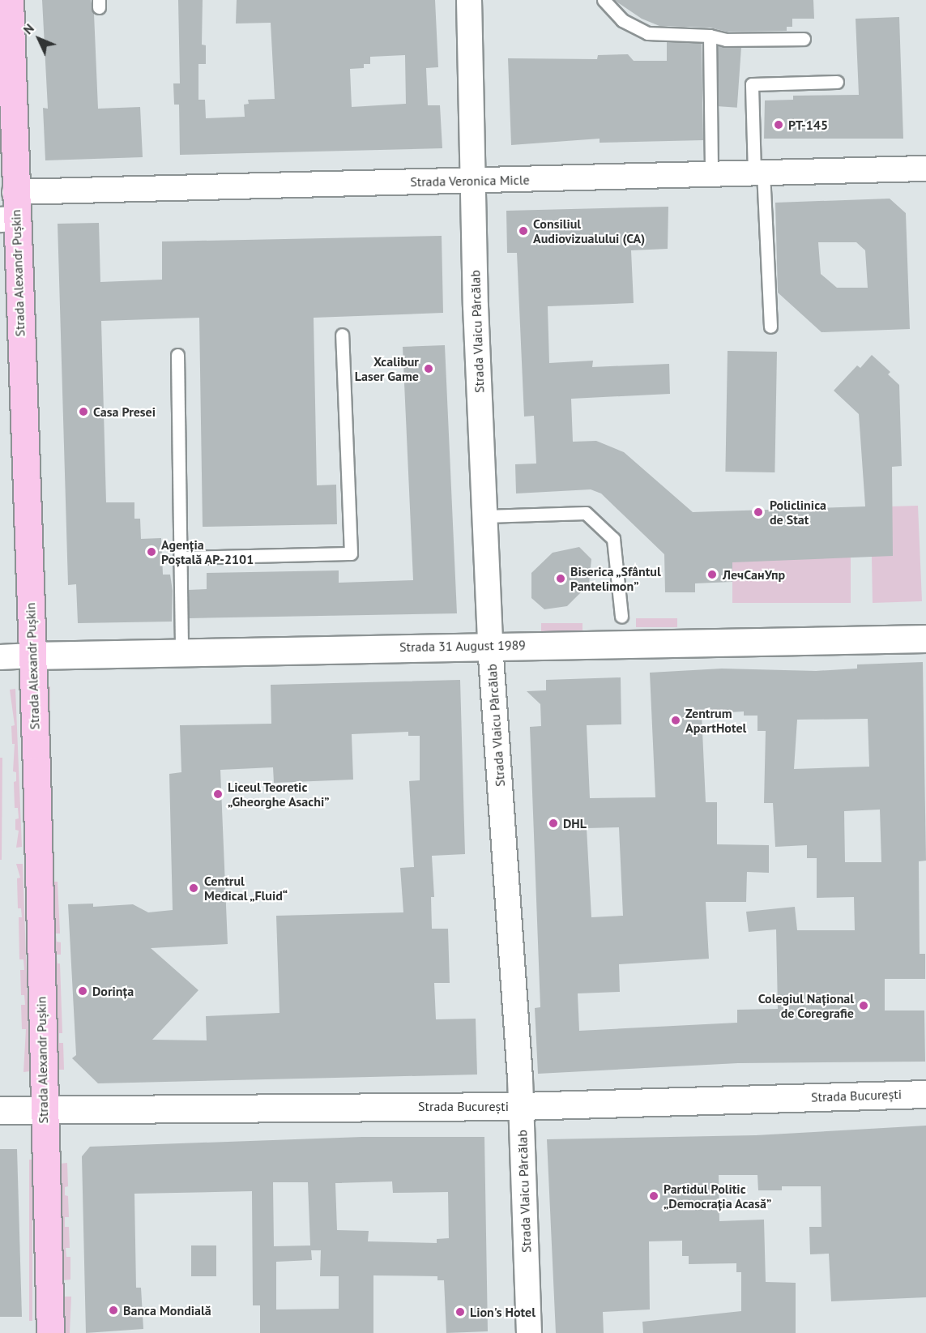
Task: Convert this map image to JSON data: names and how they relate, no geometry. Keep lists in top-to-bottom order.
{
  "streets": {
    "main road": ["Strada Alexandr Pușkin", "Strada 31 August 1989", "Strada București"],
    "street": ["Strada Veronica Micle", "Strada Vlaicu Pârcălab"]
  },
  "crossings": [
    ["Strada Veronica Micle", "Strada Alexandr Pușkin"],
    ["Strada Veronica Micle", "Strada Vlaicu Pârcălab"],
    ["Strada Alexandr Pușkin", "Strada 31 August 1989"],
    ["Strada Alexandr Pușkin", "Strada București"],
    ["Strada Vlaicu Pârcălab", "Strada 31 August 1989"],
    ["Strada Vlaicu Pârcălab", "Strada București"]
  ],
  "places": [
    "PT-145",
    "Consiliul Audiovizualului (CA)",
    "Xcalibur Laser Game",
    "Casa Presei",
    "Policlinica de Stat",
    "Agenția Poștală AP-2101",
    "ЛечСанУпр",
    "Biserica „Sfântul Pantelimon”",
    "Zentrum ApartHotel",
    "Liceul Teoretic „Gheorghe Asachi”",
    "DHL",
    "Centrul Medical „Fluid“",
    "Dorința",
    "Colegiul Național de Coregrafie",
    "Partidul Politic „Democrația Acasă”",
    "Banca Mondială",
    "Lion's Hotel"
  ],
  "north": "top left"
}
